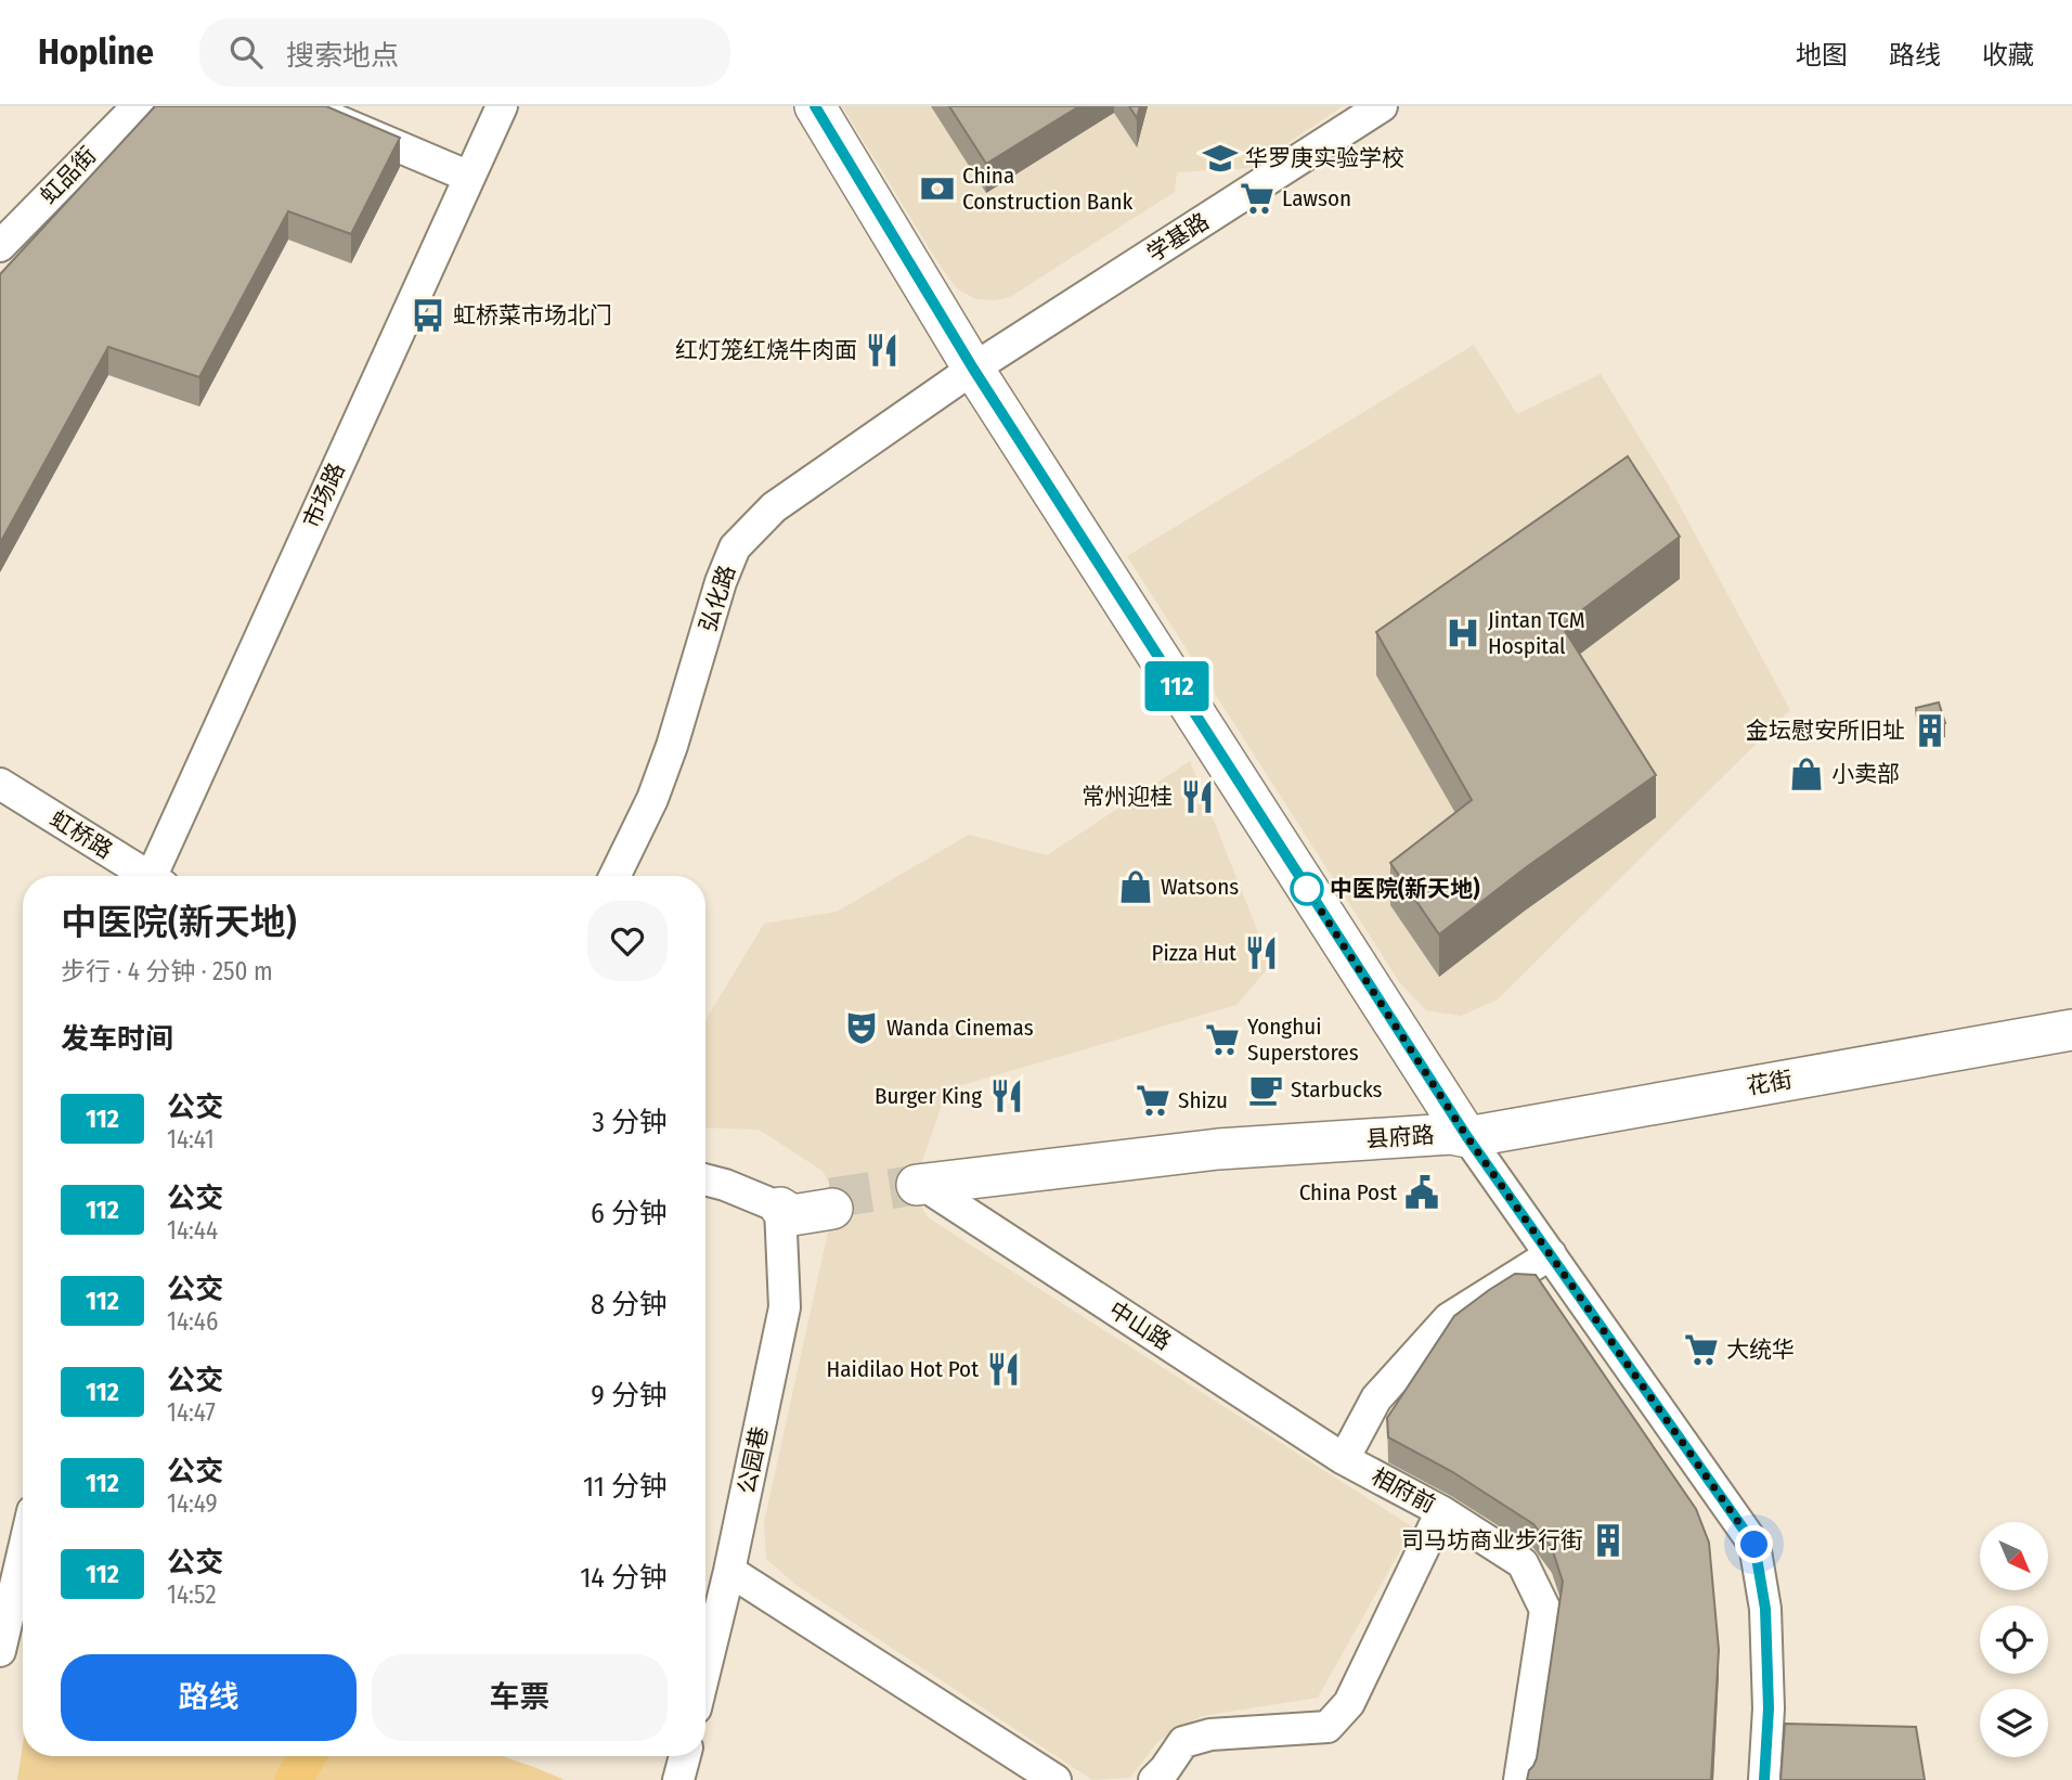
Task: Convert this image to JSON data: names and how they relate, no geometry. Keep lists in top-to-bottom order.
{
  "streets": {
    "main road": ["花街", "县府路"],
    "street": [
      "虹品街",
      "学基路",
      "市场路",
      "弘化路",
      "虹桥路",
      "中山路",
      "公园巷",
      "相府前"
    ]
  },
  "crossings": [
    ["学基路", "弘化路"],
    ["花街", "县府路"],
    ["县府路", "中山路"],
    ["中山路", "相府前"]
  ],
  "places": {
    "school or university": ["华罗庚实验学校"],
    "bank": ["China Construction Bank"],
    "supermarket": [
      "Lawson",
      "Yonghui Superstores",
      "Shizu",
      "大统华"
    ],
    "bus stop": ["虹桥菜市场北门"],
    "restaurant": [
      "红灯笼红烧牛肉面",
      "常州迎桂",
      "Pizza Hut",
      "Burger King",
      "Haidilao Hot Pot"
    ],
    "hospital": ["Jintan TCM Hospital"],
    "building": ["金坛慰安所旧址", "司马坊商业步行街"],
    "shop": ["小卖部", "Watsons"],
    "other": ["中医院(新天地)"],
    "theatre": ["Wanda Cinemas"],
    "cafe": ["Starbucks"],
    "public building": ["China Post"]
  },
  "lines": ["bus line 112"],
  "north": "bottom right",
  "page": {
    "header": "Hopline",
    "search": "搜索地点",
    "nav": ["地图", "路线", "收藏"],
    "on_map": "112",
    "heading": [
      ["中医院(新天地)", "步行 · 4 分钟 · 250 m"],
      "发车时间"
    ],
    "list": [
      {
        "mark": "112",
        "name": "公交",
        "note": "14:41",
        "value": "3 分钟"
      },
      {
        "mark": "112",
        "name": "公交",
        "note": "14:44",
        "value": "6 分钟"
      },
      {
        "mark": "112",
        "name": "公交",
        "note": "14:46",
        "value": "8 分钟"
      },
      {
        "mark": "112",
        "name": "公交",
        "note": "14:47",
        "value": "9 分钟"
      },
      {
        "mark": "112",
        "name": "公交",
        "note": "14:49",
        "value": "11 分钟"
      },
      {
        "mark": "112",
        "name": "公交",
        "note": "14:52",
        "value": "14 分钟"
      }
    ],
    "buttons": ["路线", "车票"]
  }
}
